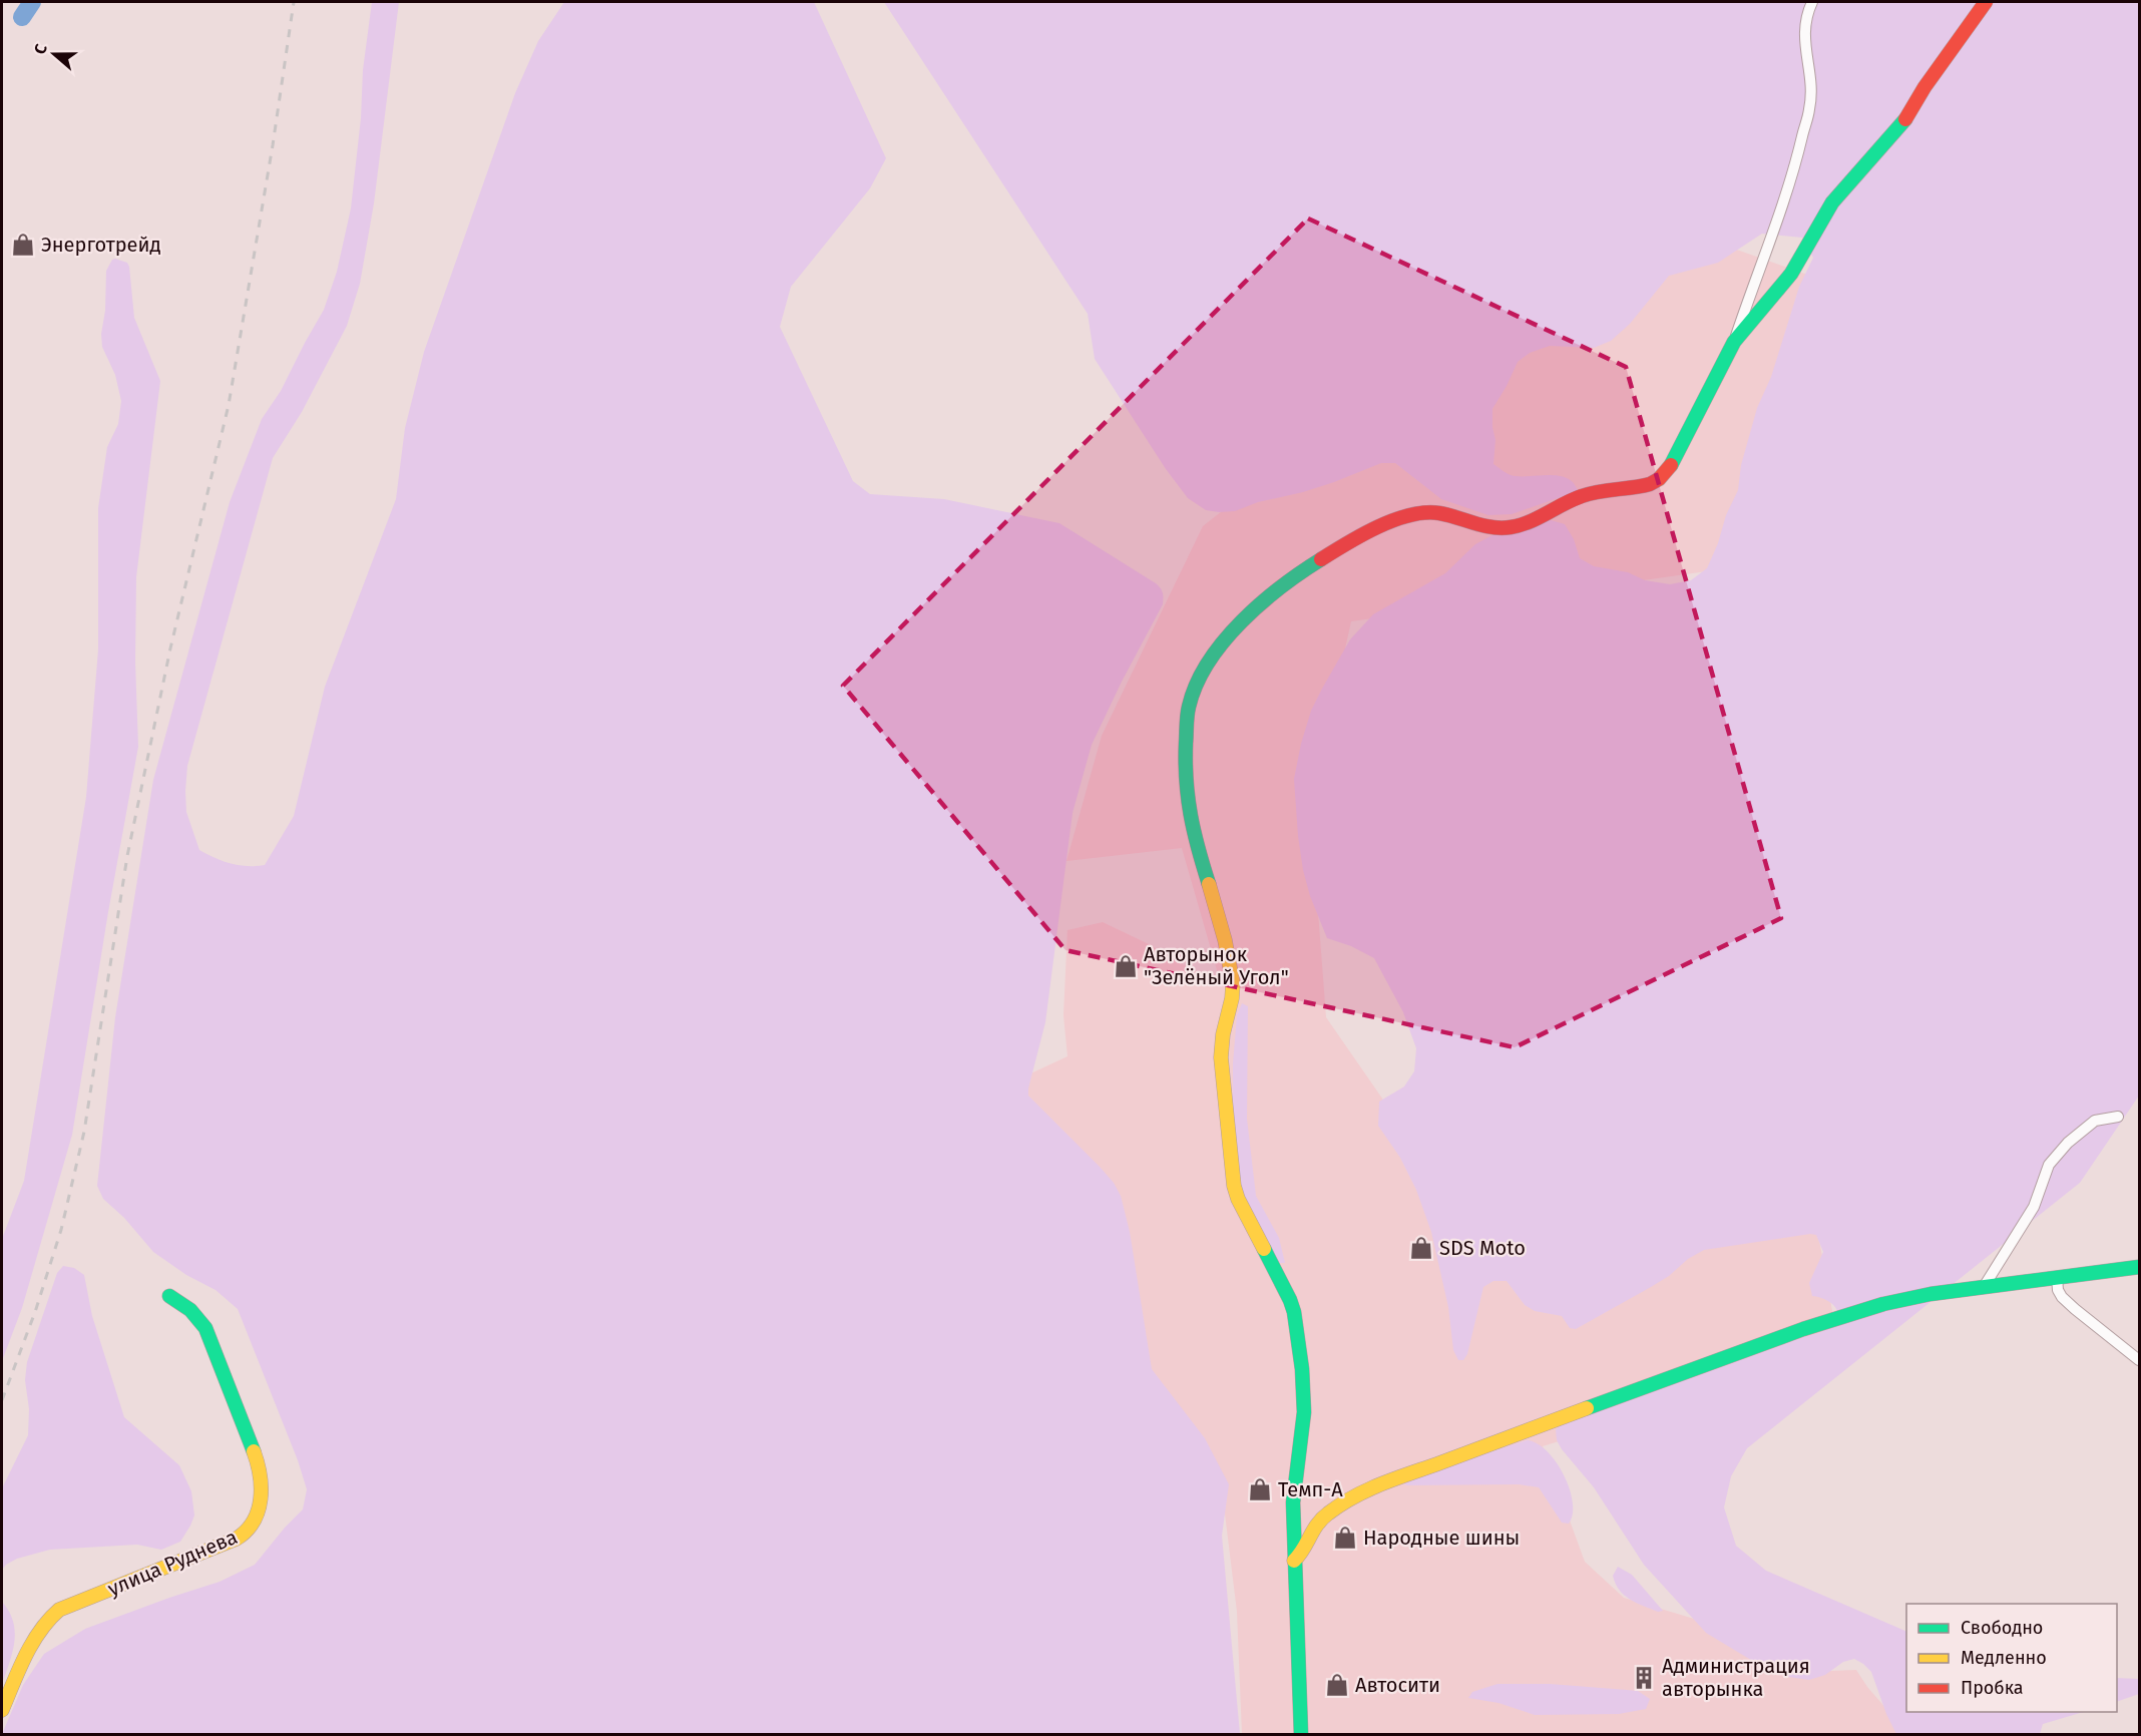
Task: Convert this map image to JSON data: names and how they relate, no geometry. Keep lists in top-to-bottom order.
{
  "streets": {
    "street": ["улица Руднева"]
  },
  "places": {
    "shop": [
      "Энерготрейд",
      "Авторынок \"Зелёный Угол\"",
      "SDS Moto",
      "Темп-А",
      "Народные шины",
      "Автосити"
    ],
    "building": ["Администрация авторынка"]
  },
  "legend": ["Свободно", "Медленно", "Пробка"],
  "north": "left"
}
